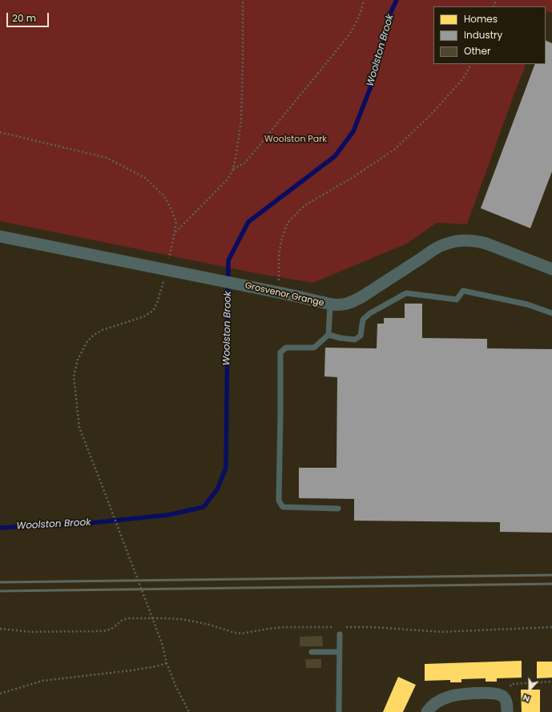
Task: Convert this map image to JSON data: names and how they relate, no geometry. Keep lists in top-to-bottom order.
{
  "streets": {
    "street": ["Grosvenor Grange"]
  },
  "water": ["Woolston Brook"],
  "parks": ["Woolston Park"],
  "legend": ["Homes", "Industry", "Other"],
  "scale_bar": "20 m",
  "north": "bottom"
}
